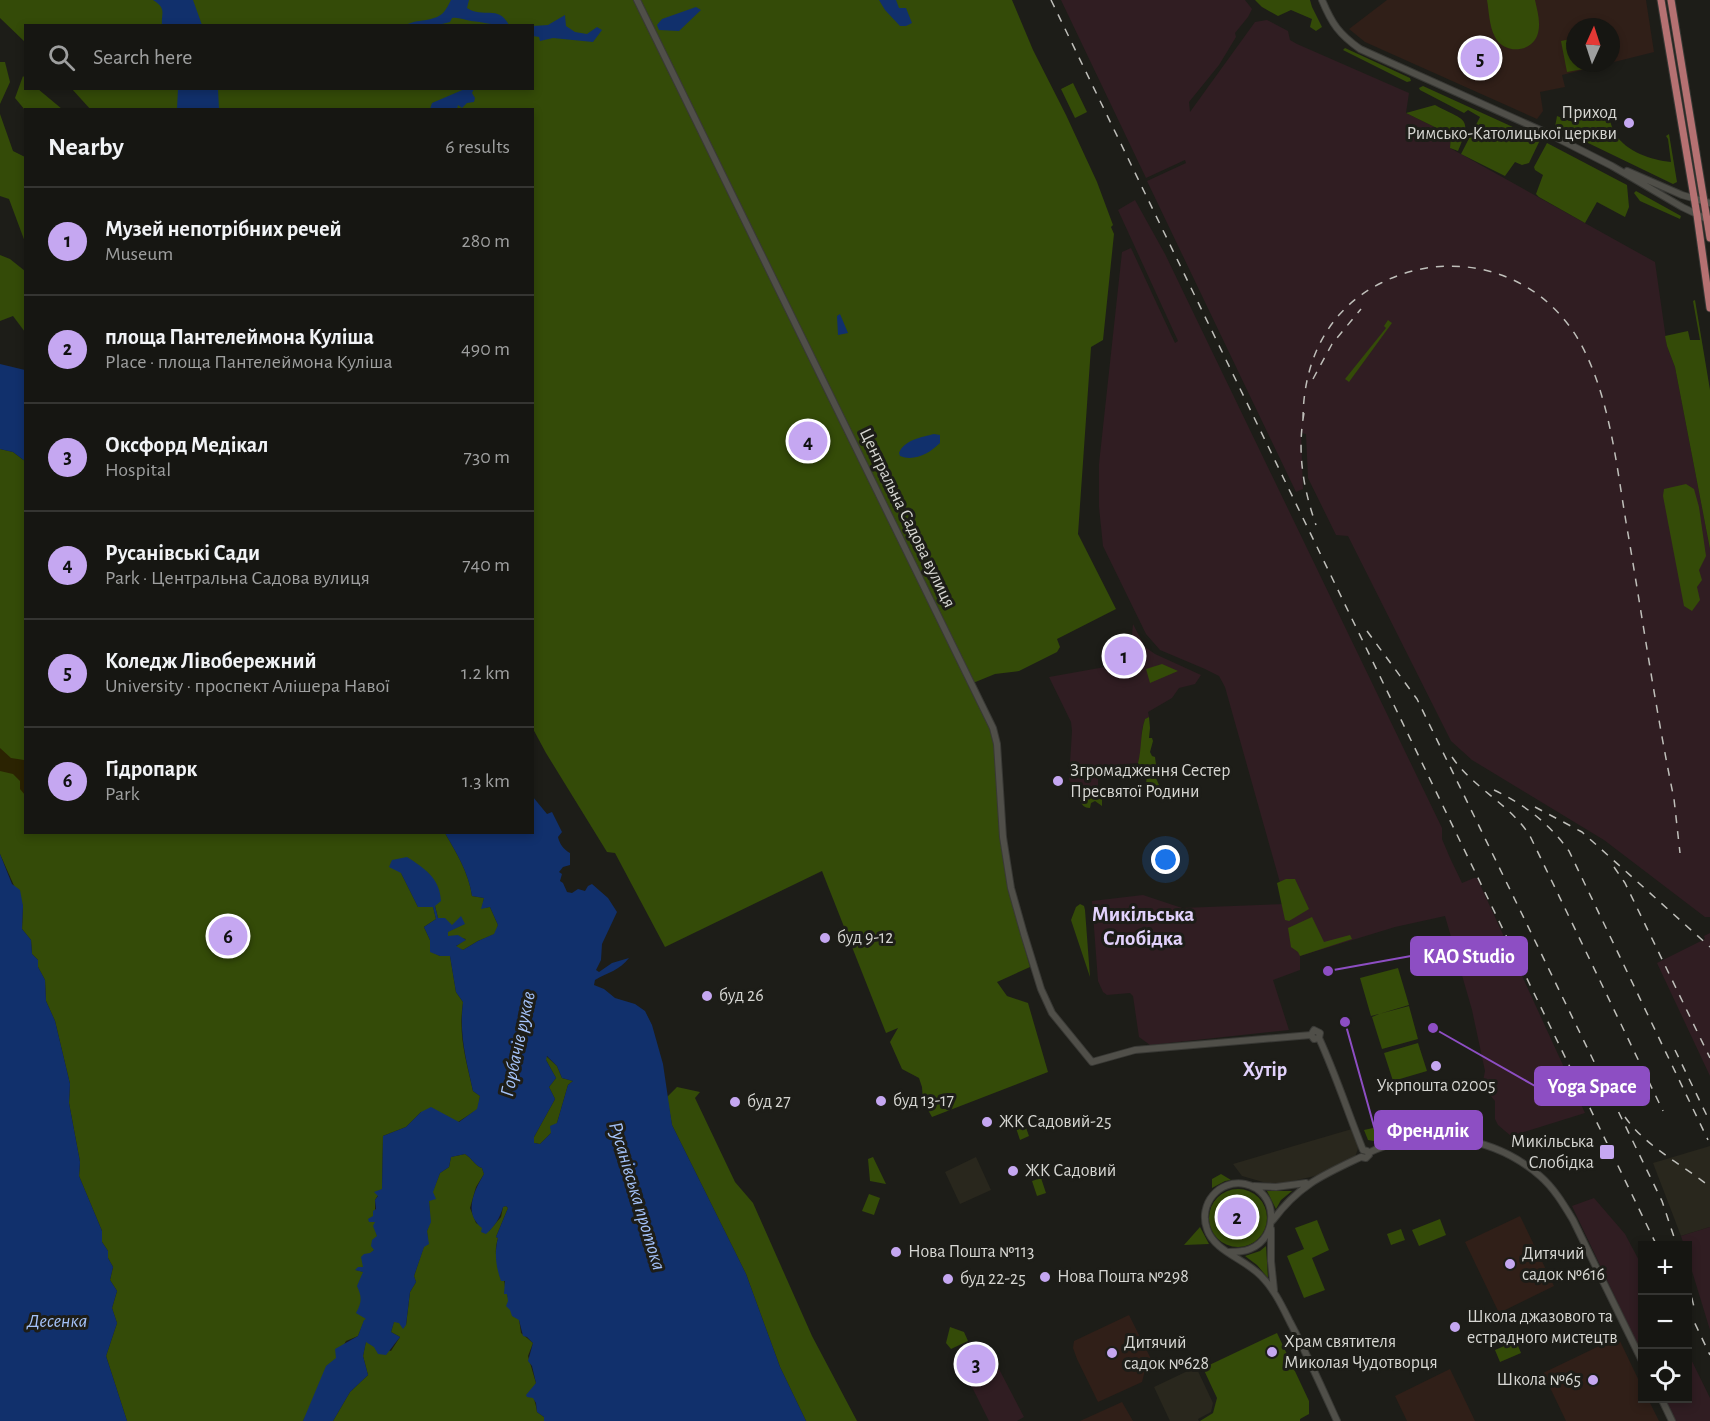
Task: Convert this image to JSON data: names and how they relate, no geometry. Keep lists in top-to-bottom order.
{
  "streets": {
    "main road": ["Центральна Садова вулиця"]
  },
  "districts": ["Микільська Слобідка", "Хутір"],
  "water": ["Горбачів рукав", "Русанівська протока", "Десенка"],
  "places": {
    "other": [
      "Приход Римсько-Католицької церкви",
      "Згромадження Сестер Пресвятої Родини",
      "буд 9-12",
      "KAO Studio",
      "буд 26",
      "Френдлік",
      "Yoga Space",
      "Укрпошта 02005",
      "буд 13-17",
      "буд 27",
      "ЖК Садовий-25",
      "ЖК Садовий",
      "Нова Пошта №113",
      "Дитячий садок №616",
      "Нова Пошта №298",
      "буд 22-25",
      "Школа джазового та естрадного мистецтв",
      "Храм святителя Миколая Чудотворця",
      "Дитячий садок №628",
      "Школа №65"
    ],
    "transit": ["Микільська Слобідка"]
  },
  "north": "top",
  "page": {
    "search": "Search here",
    "pins": [
      "5",
      "4",
      "1",
      "6",
      "2",
      "3"
    ],
    "heading": ["Nearby", "6 results"],
    "list": [
      {
        "mark": "1",
        "name": "Музей непотрібних речей",
        "note": "Museum",
        "value": "280 m"
      },
      {
        "mark": "2",
        "name": "площа Пантелеймона Куліша",
        "note": "Place · площа Пантелеймона Куліша",
        "value": "490 m"
      },
      {
        "mark": "3",
        "name": "Оксфорд Медікал",
        "note": "Hospital",
        "value": "730 m"
      },
      {
        "mark": "4",
        "name": "Русанівські Сади",
        "note": "Park · Центральна Садова вулиця",
        "value": "740 m"
      },
      {
        "mark": "5",
        "name": "Коледж Лівобережний",
        "note": "University · проспект Алішера Навої",
        "value": "1.2 km"
      },
      {
        "mark": "6",
        "name": "Гідропарк",
        "note": "Park",
        "value": "1.3 km"
      }
    ],
    "map_buttons": ["+", "−"]
  }
}
